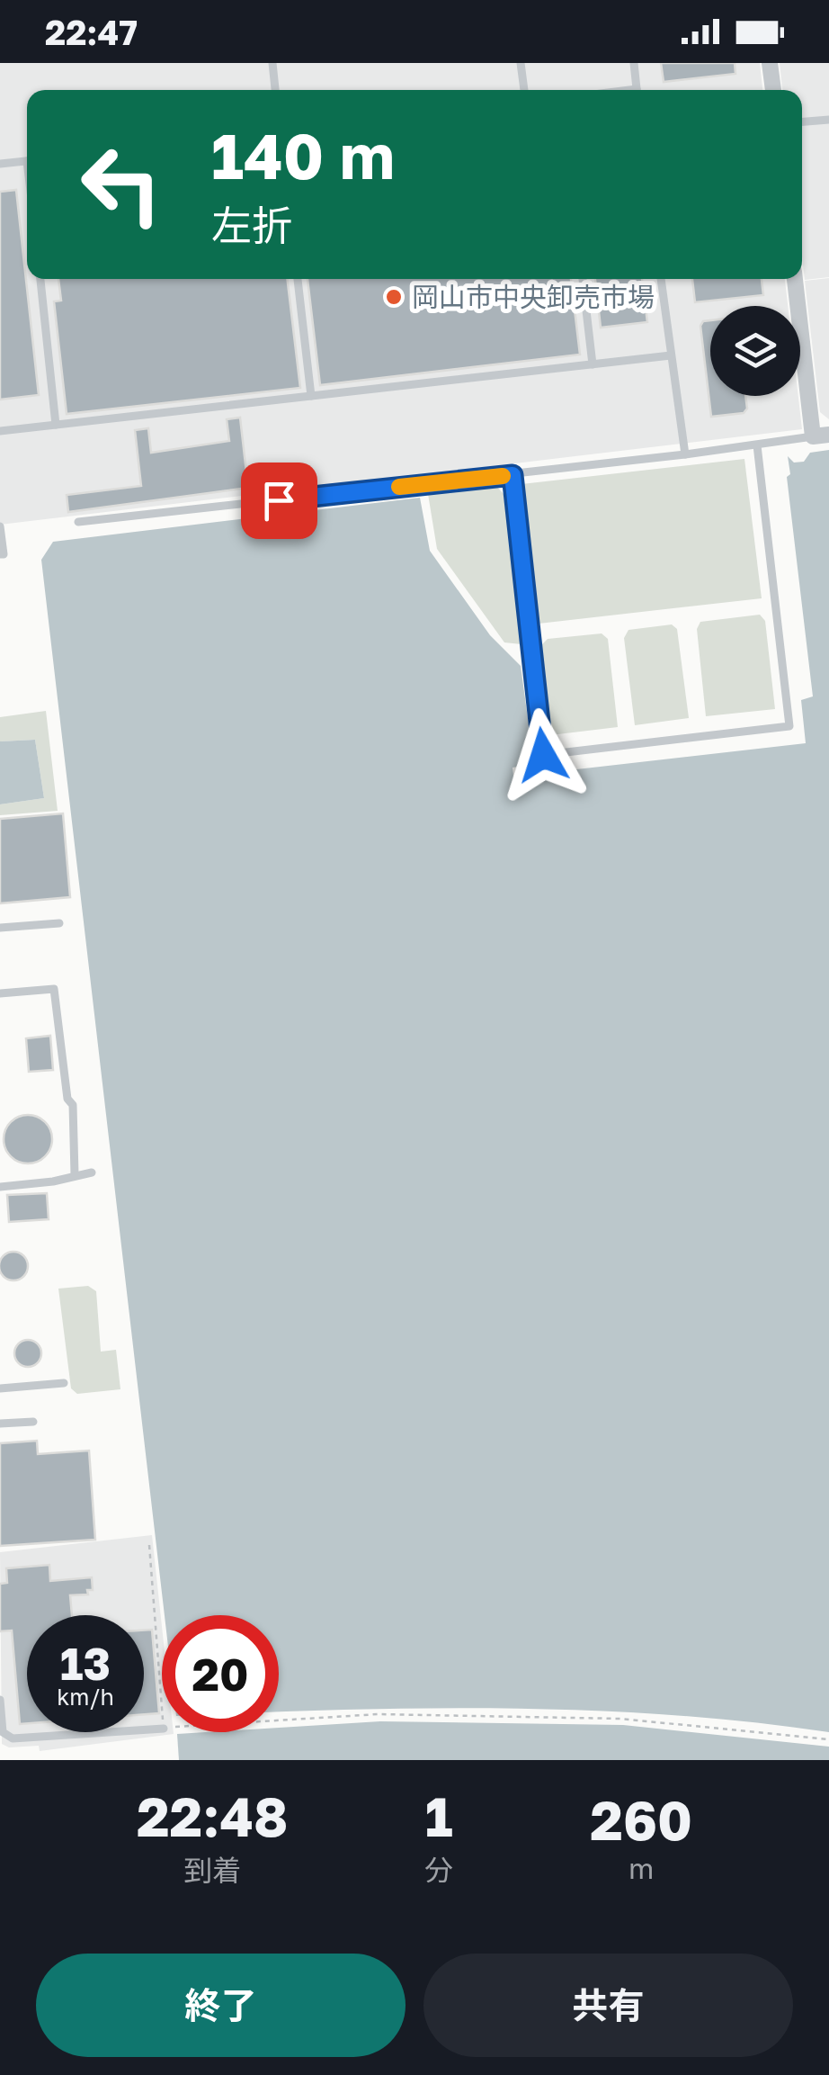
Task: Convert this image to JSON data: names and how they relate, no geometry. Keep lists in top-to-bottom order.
{
  "places": ["岡山市中央卸売市場"],
  "page": {
    "status": "22:47",
    "turn": ["140 m", "左折"],
    "speed": "13 km/h",
    "limit": "20",
    "eta": [
      "22:48",
      "到着",
      "1",
      "分",
      "260",
      "m"
    ],
    "buttons": ["終了", "共有"]
  }
}
